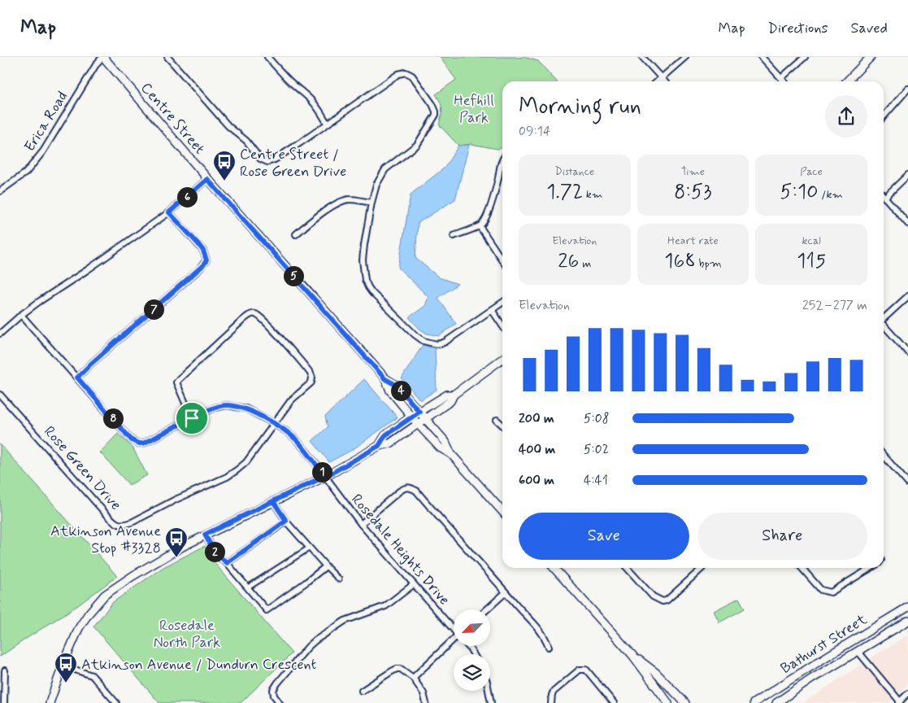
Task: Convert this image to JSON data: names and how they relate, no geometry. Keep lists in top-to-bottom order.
{
  "streets": {
    "main road": ["Centre Street", "Bathurst Street"],
    "street": ["Erica Road", "Rose Green Drive", "Rosedale Heights Drive"]
  },
  "crossings": [
    ["Centre Street", "Erica Road"],
    ["Rose Green Drive", "Rosedale Heights Drive"]
  ],
  "parks": ["Hefhill Park", "Rosedale North Park"],
  "places": {
    "bus stop": ["Centre Street / Rose Green Drive", "Atkinson Avenue Stop #3328", "Atkinson Avenue / Dundurn Crescent"]
  },
  "north": "bottom left",
  "page": {
    "header": "Map",
    "nav": ["Map", "Directions", "Saved"],
    "heading": ["Morning run", "09:14"],
    "stats": [
      ["Distance", "1.72 km"],
      ["Time", "8:53"],
      ["Pace", "5:10 /km"],
      ["Elevation", "26 m"],
      ["Heart rate", "168 bpm"],
      ["kcal", "115"]
    ],
    "pins": [
      "6",
      "5",
      "7",
      "4",
      "8",
      "1",
      "2"
    ],
    "chart": ["Elevation", "252–277 m"],
    "list": [
      {
        "name": "200 m",
        "note": "5:08"
      },
      {
        "name": "400 m",
        "note": "5:02"
      },
      {
        "name": "600 m",
        "note": "4:41"
      }
    ],
    "buttons": ["Save", "Share"]
  }
}
